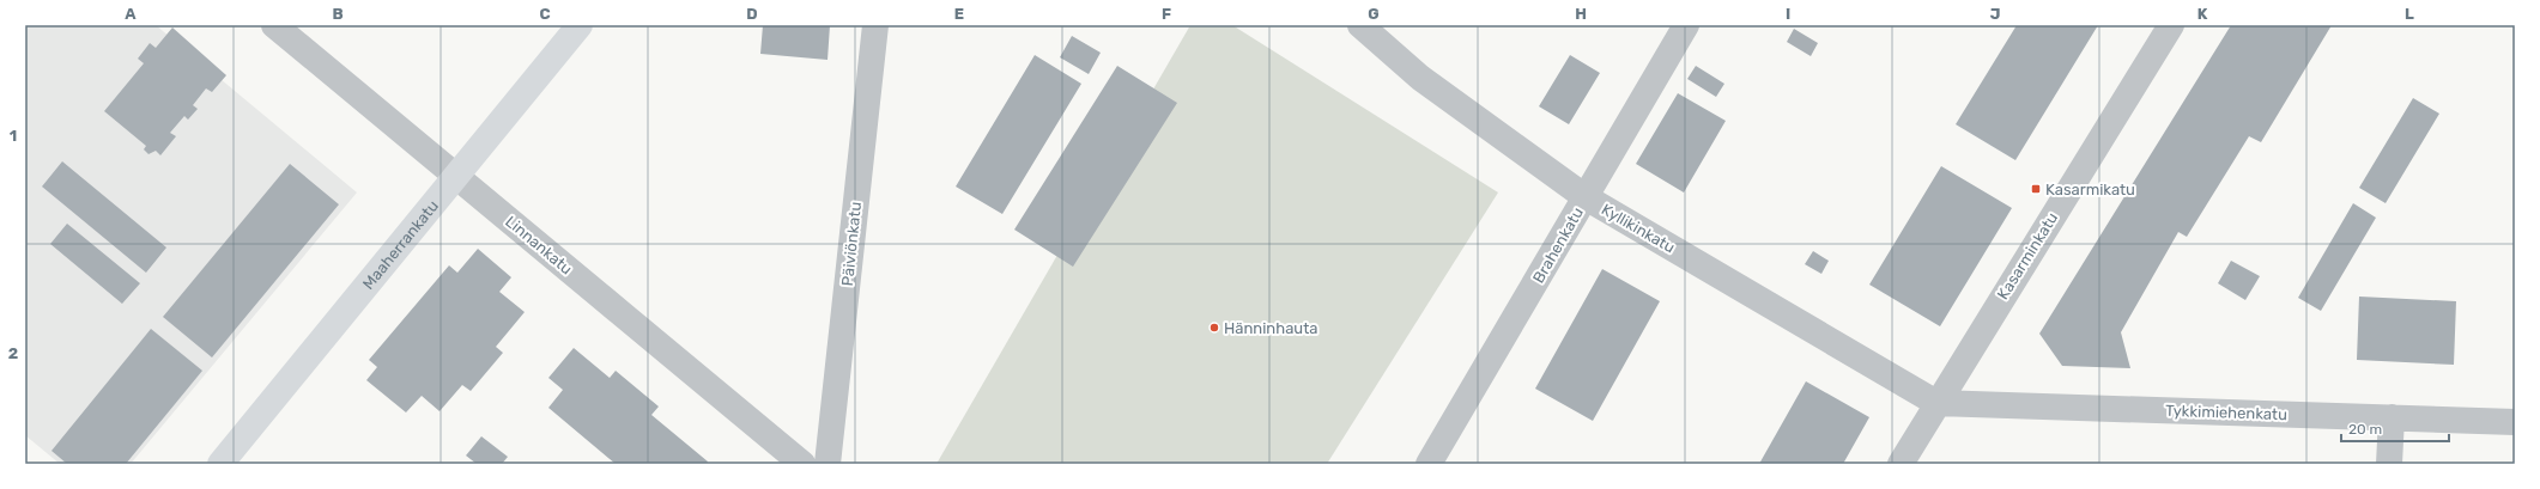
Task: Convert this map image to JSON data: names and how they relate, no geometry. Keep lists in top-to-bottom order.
{
  "streets": {
    "main road": ["Maaherrankatu"],
    "street": [
      "Kyllikinkatu",
      "Päiviönkatu",
      "Linnankatu",
      "Brahenkatu",
      "Kasarminkatu",
      "Tykkimiehenkatu"
    ]
  },
  "crossings": [
    ["Kyllikinkatu", "Brahenkatu"],
    ["Kyllikinkatu", "Kasarminkatu"],
    ["Kyllikinkatu", "Tykkimiehenkatu"],
    ["Maaherrankatu", "Linnankatu"],
    ["Kasarminkatu", "Tykkimiehenkatu"]
  ],
  "places": {
    "transit": ["Kasarmikatu"],
    "other": ["Hänninhauta"]
  },
  "scale_bar": "20 m",
  "grid": {
    "columns": [
      "A",
      "B",
      "C",
      "D",
      "E",
      "F",
      "G",
      "H",
      "I",
      "J",
      "K",
      "L"
    ],
    "rows": ["1", "2"]
  }
}
